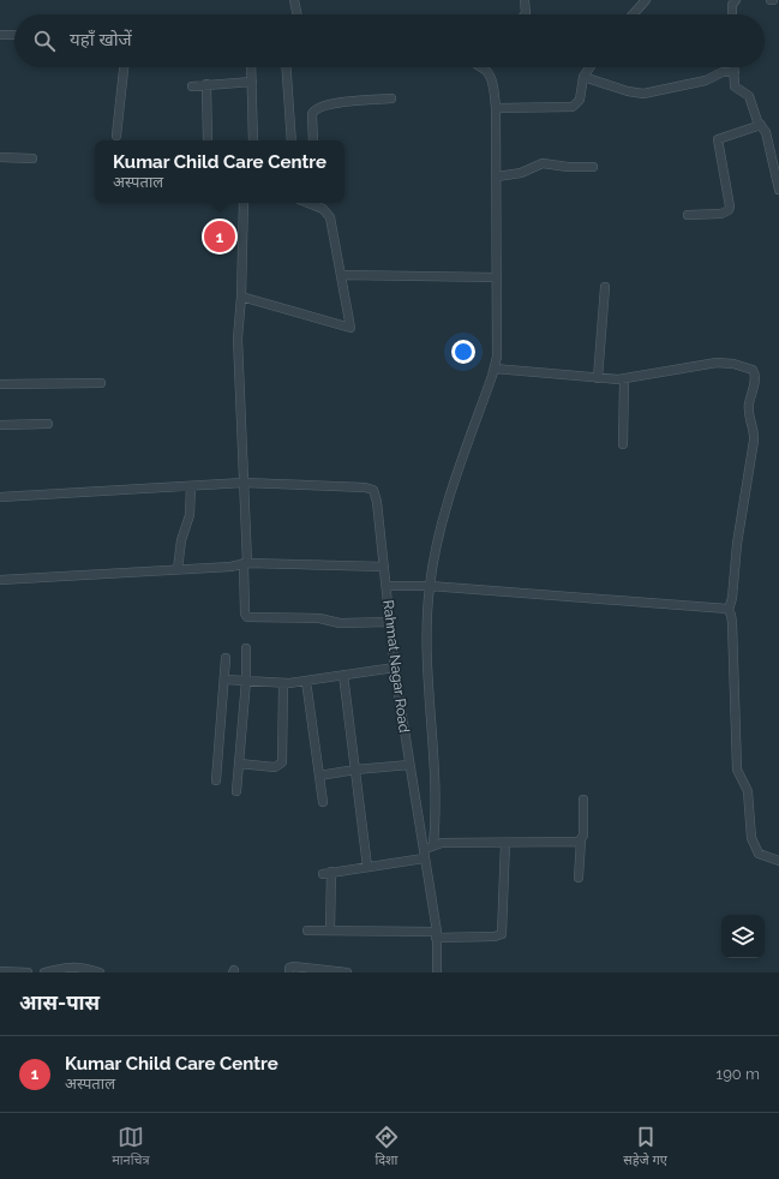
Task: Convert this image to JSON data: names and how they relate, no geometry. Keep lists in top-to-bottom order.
{
  "streets": {
    "street": ["Rahmat Nagar Road"]
  },
  "page": {
    "search": "यहाँ खोजें",
    "popup": ["Kumar Child Care Centre", "अस्पताल"],
    "pins": "1",
    "heading": "आस-पास",
    "list": [
      {
        "mark": "1",
        "name": "Kumar Child Care Centre",
        "note": "अस्पताल",
        "value": "190 m"
      }
    ],
    "nav": ["मानचित्र", "दिशा", "सहेजे गए"]
  }
}
